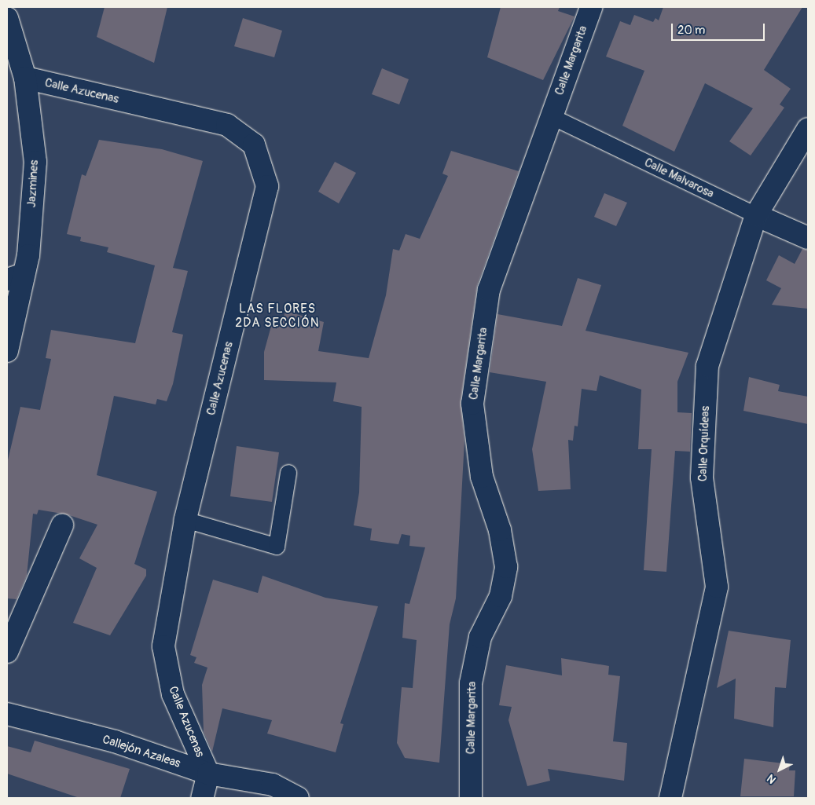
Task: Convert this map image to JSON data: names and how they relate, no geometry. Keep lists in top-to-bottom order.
{
  "streets": {
    "street": [
      "Calle Margarita",
      "Calle Azucenas",
      "Calle Malvarosa",
      "Jazmines",
      "Calle Orquídeas",
      "Callejón Azaleas"
    ]
  },
  "crossings": [
    ["Calle Margarita", "Calle Malvarosa"],
    ["Calle Azucenas", "Jazmines"],
    ["Calle Azucenas", "Callejón Azaleas"],
    ["Calle Malvarosa", "Calle Orquídeas"]
  ],
  "districts": ["LAS FLORES 2DA SECCIÓN"],
  "scale_bar": "20 m",
  "north": "bottom left"
}
